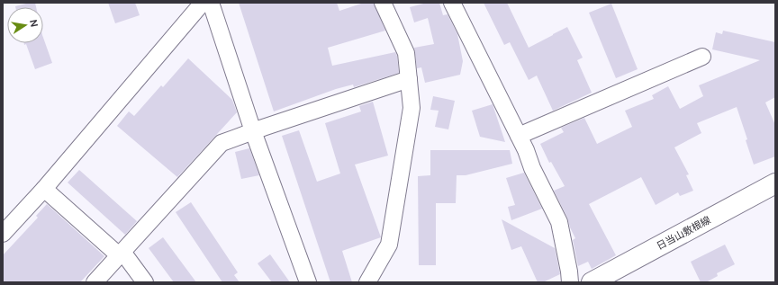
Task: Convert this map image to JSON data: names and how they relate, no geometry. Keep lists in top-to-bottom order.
{
  "streets": {
    "main road": ["日当山敷根線"]
  },
  "north": "right"
}
